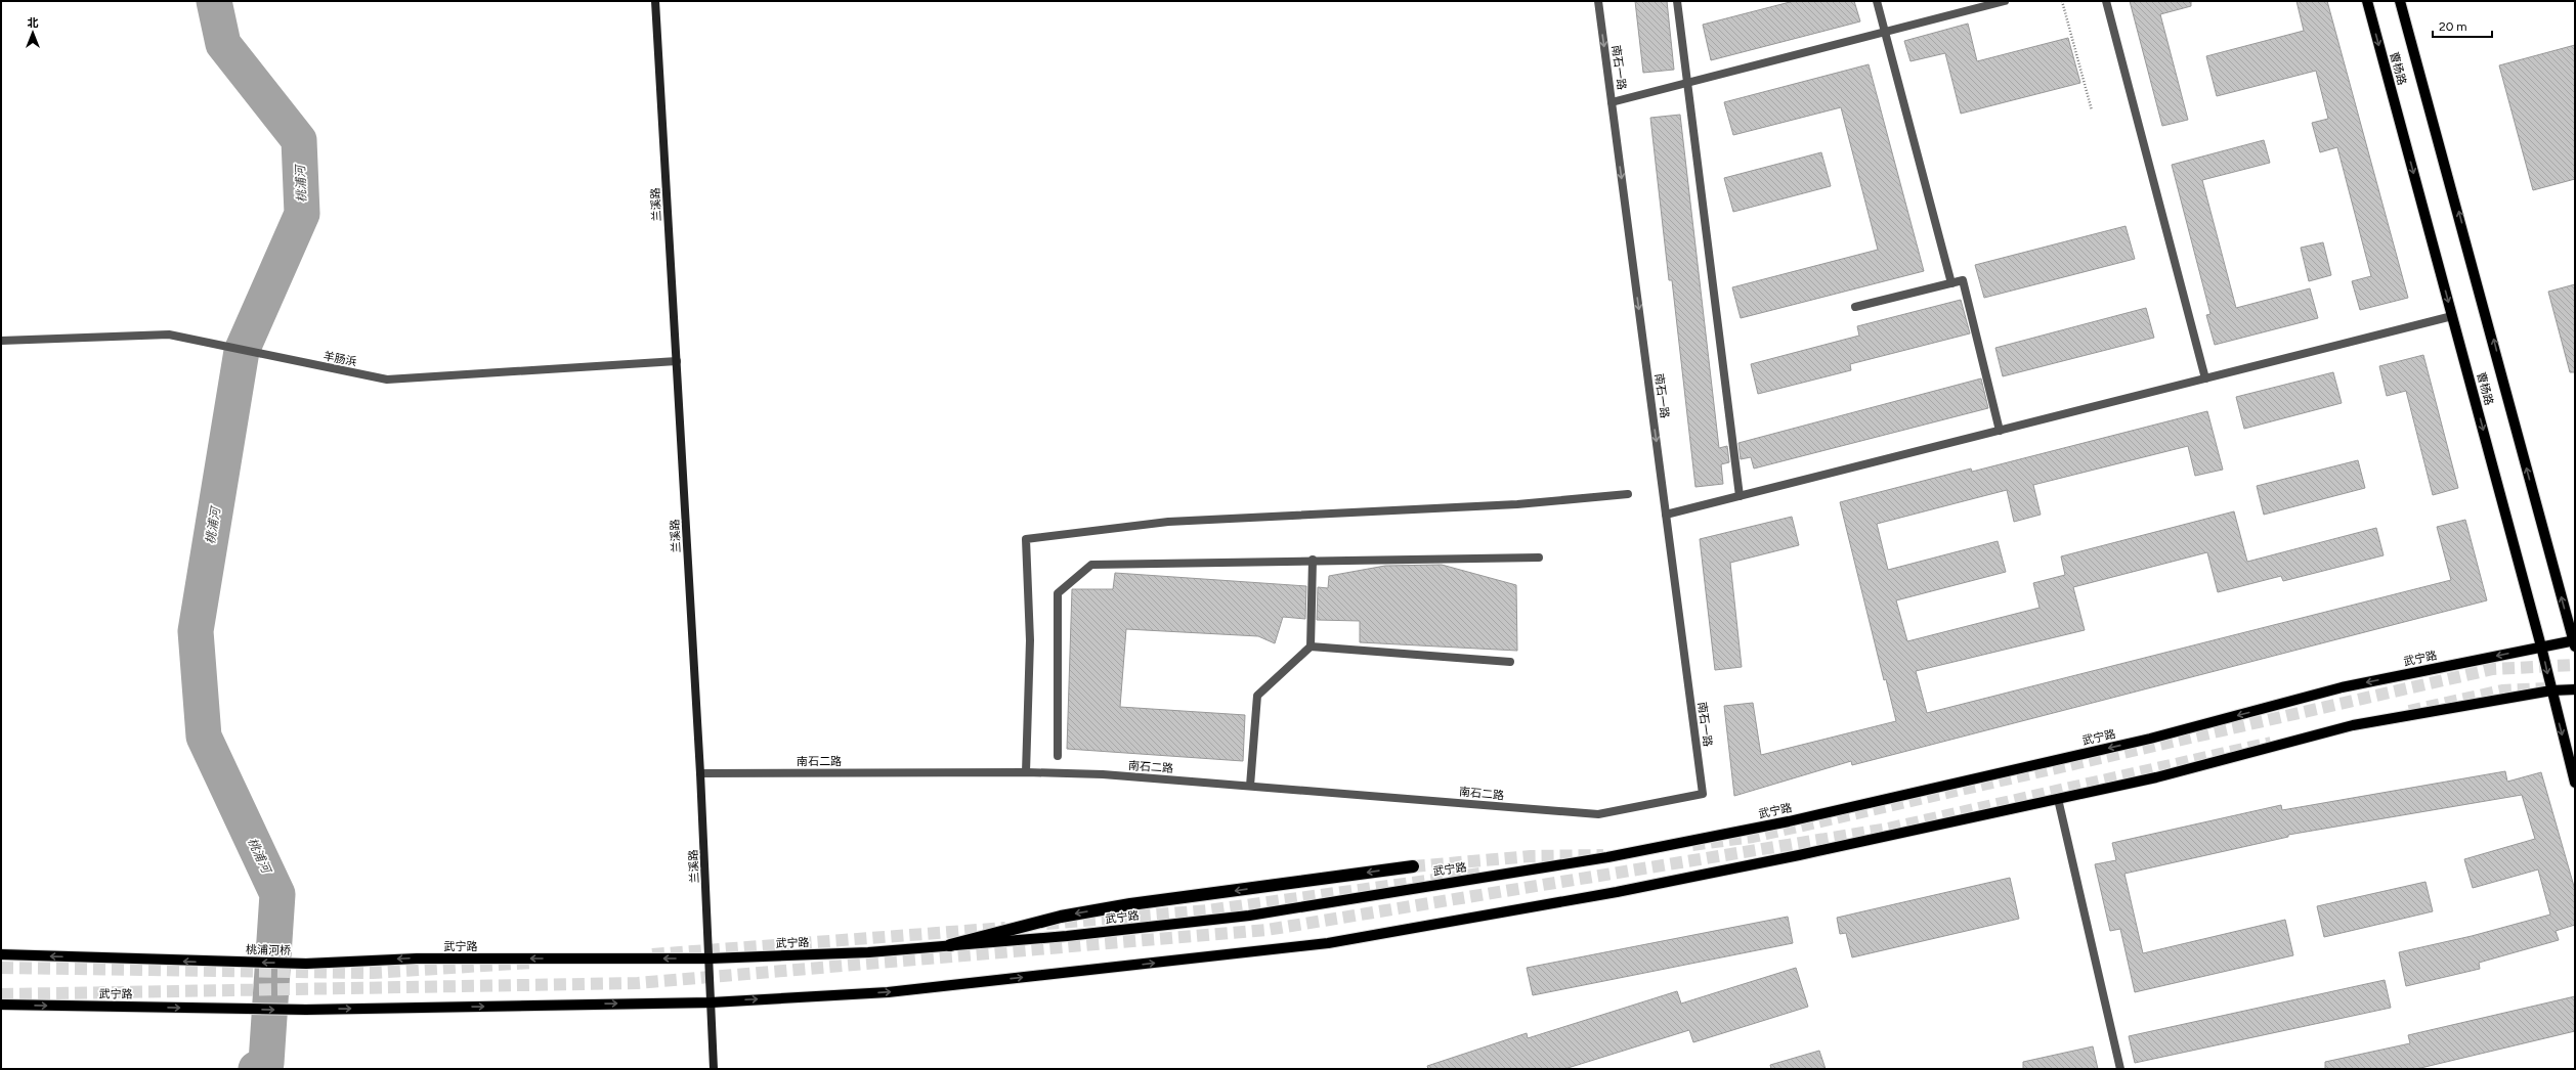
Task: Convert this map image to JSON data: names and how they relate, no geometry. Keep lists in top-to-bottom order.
{
  "streets": {
    "main road": ["曹杨路", "武宁路", "桃浦河桥"],
    "street": [
      "南石一路",
      "兰溪路",
      "羊肠浜",
      "南石二路"
    ]
  },
  "crossings": [
    ["南石一路", "南石二路"],
    ["曹杨路", "武宁路"],
    ["兰溪路", "羊肠浜"],
    ["兰溪路", "武宁路"],
    ["兰溪路", "南石二路"],
    ["武宁路", "桃浦河桥"]
  ],
  "one_way": ["南石一路", "桃浦河桥"],
  "water": ["桃浦河"],
  "scale_bar": "20 m",
  "north": "top"
}
